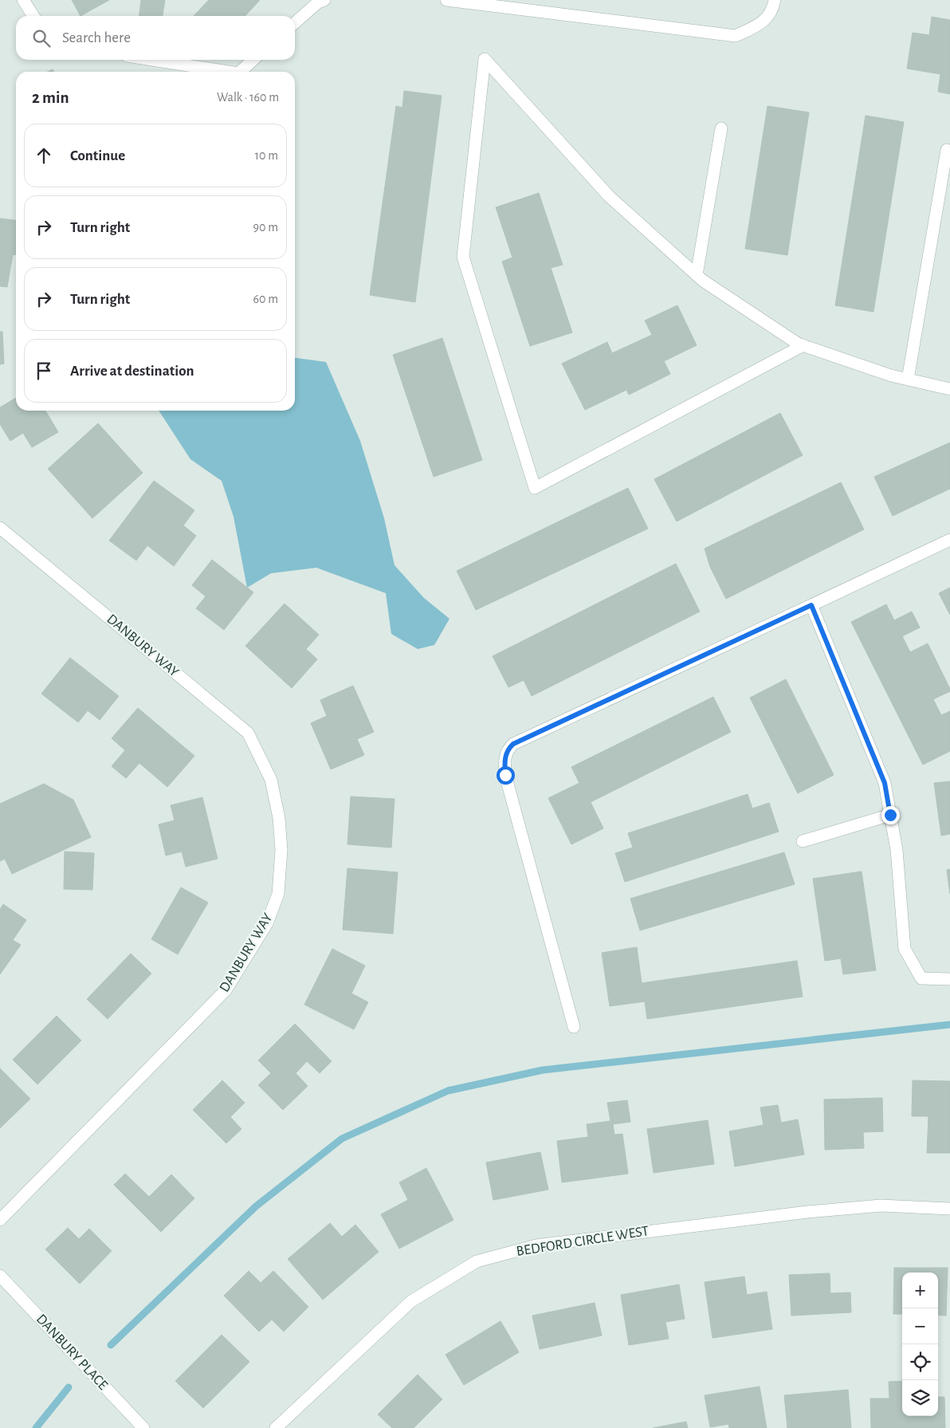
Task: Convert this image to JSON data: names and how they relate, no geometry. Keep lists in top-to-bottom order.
{
  "streets": {
    "street": ["DANBURY WAY", "BEDFORD CIRCLE WEST", "DANBURY PLACE"]
  },
  "page": {
    "search": "Search here",
    "heading": ["2 min", "Walk · 160 m"],
    "list": [
      ["Continue", "10 m"],
      ["Turn right", "90 m"],
      ["Turn right", "60 m"],
      "Arrive at destination"
    ],
    "map_buttons": ["+", "−"]
  }
}
